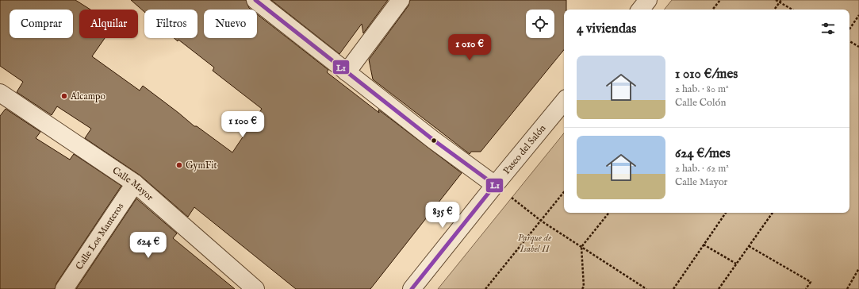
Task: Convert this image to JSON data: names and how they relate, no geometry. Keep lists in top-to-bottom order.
{
  "streets": {
    "street": ["Paseo del Salón", "Calle Mayor", "Calle Los Manteros"]
  },
  "crossings": [
    ["Calle Mayor", "Calle Los Manteros"]
  ],
  "parks": ["Parque de Isabel II"],
  "places": ["Alcampo", "GymFit"],
  "lines": ["transit line L1"],
  "page": {
    "chip": [
      "Comprar",
      "Alquilar",
      "Filtros",
      "Nuevo"
    ],
    "heading": "4 viviendas",
    "price": [
      "1 010 €",
      "1 100 €",
      "835 €",
      "624 €"
    ],
    "list": [
      {
        "name": "1 010 €/mes",
        "note": "2 hab. · 80 m² · Calle Colón"
      },
      {
        "name": "624 €/mes",
        "note": "2 hab. · 62 m² · Calle Mayor"
      }
    ]
  }
}
